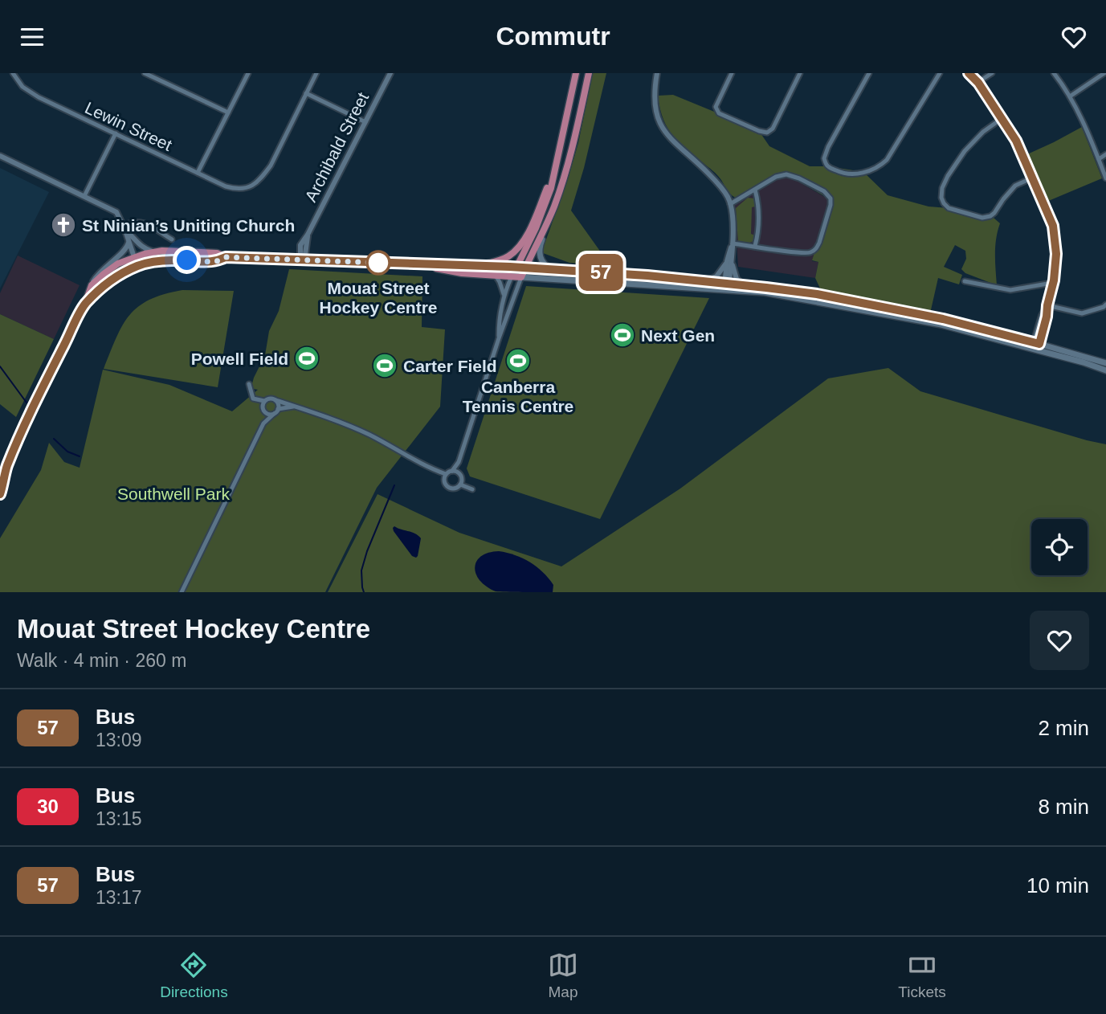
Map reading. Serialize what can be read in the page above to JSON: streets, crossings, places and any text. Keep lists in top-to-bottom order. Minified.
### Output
{"streets":{"street":["Lewin Street","Archibald Street"]},"parks":["Southwell Park"],"places":{"church":["St Ninian’s Uniting Church"],"other":["Mouat Street Hockey Centre"],"sports":["Next Gen","Powell Field","Canberra Tennis Centre","Carter Field"]},"lines":["bus line 57"],"page":{"header":"Commutr","on_map":"57","heading":["Mouat Street Hockey Centre","Walk · 4 min · 260 m"],"list":[{"mark":"57","name":"Bus","note":"13:09","value":"2 min"},{"mark":"30","name":"Bus","note":"13:15","value":"8 min"},{"mark":"57","name":"Bus","note":"13:17","value":"10 min"}],"tabs":["Directions","Map","Tickets"]}}
